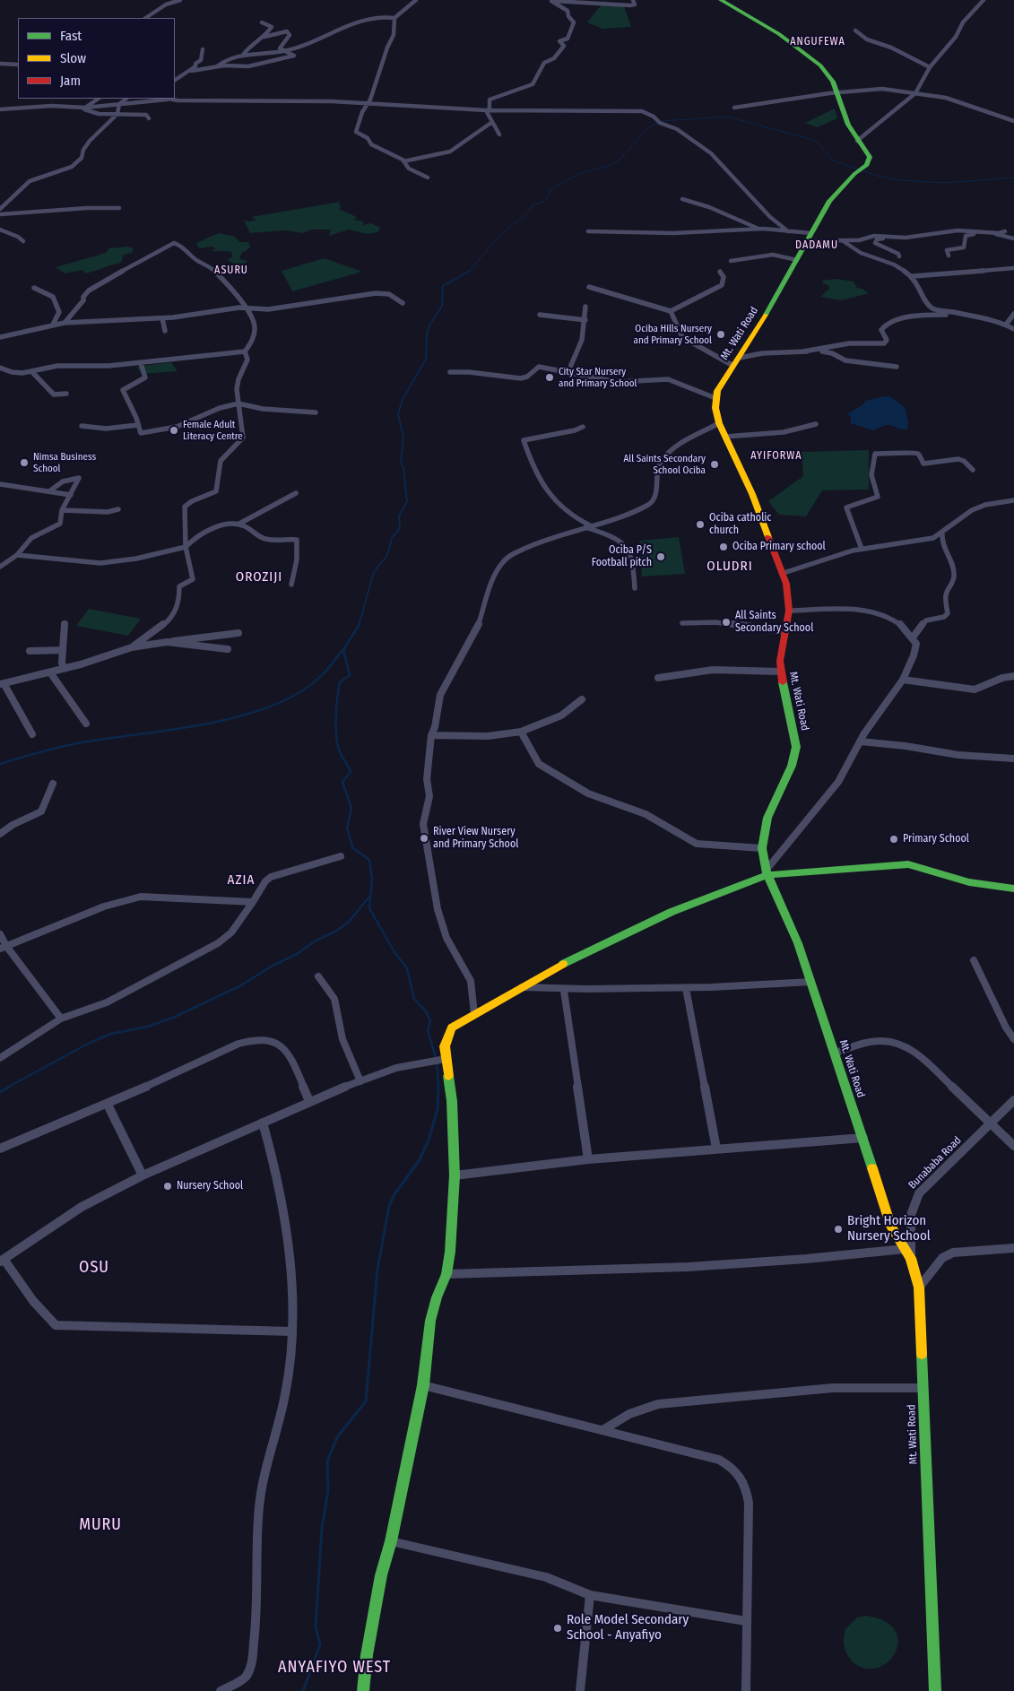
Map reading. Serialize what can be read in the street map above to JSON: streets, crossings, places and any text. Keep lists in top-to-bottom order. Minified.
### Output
{"streets":{"street":["Mt. Wati Road","Bunababa Road"]},"crossings":[["Mt. Wati Road","Bunababa Road"]],"districts":["ANGUFEWA","DADAMU","ASURU","AYIFORWA","OLUDRI","OROZIJI","AZIA","OSU","MURU","ANYAFIYO WEST"],"places":["Ociba Hills Nursery and Primary School","City Star Nursery and Primary School","Female Adult Literacy Centre","Nimsa Business School","All Saints Secondary School Ociba","Ociba catholic church","Ociba Primary school","Ociba P/S Football pitch","All Saints Secondary School","River View Nursery and Primary School","Primary School","Nursery School","Bright Horizon Nursery School","Role Model Secondary School - Anyafiyo"],"legend":["Fast","Slow","Jam"]}
